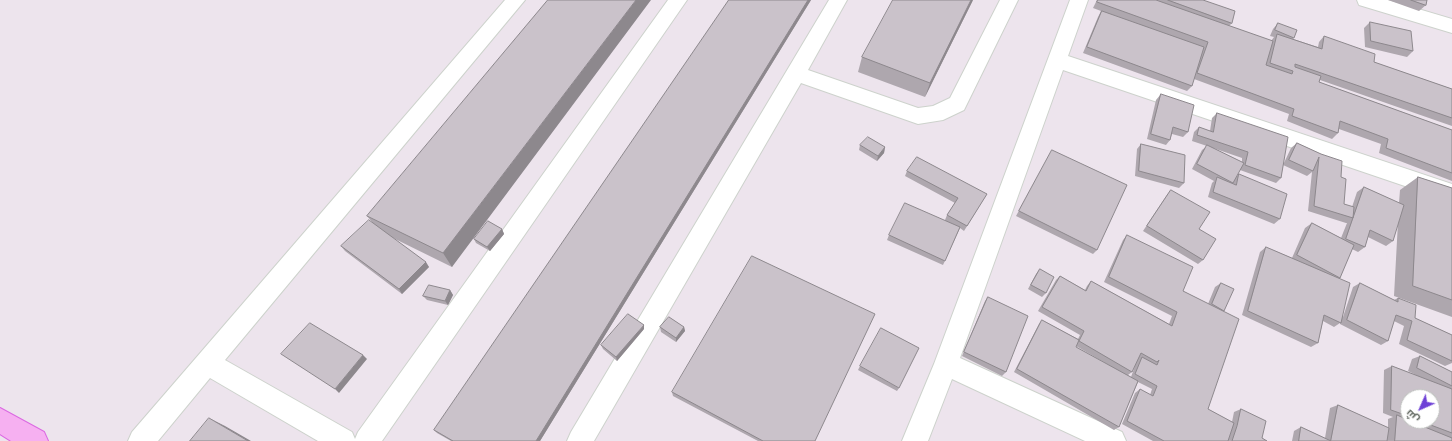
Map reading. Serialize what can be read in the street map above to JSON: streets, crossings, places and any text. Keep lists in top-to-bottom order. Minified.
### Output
{"north":"bottom left"}
